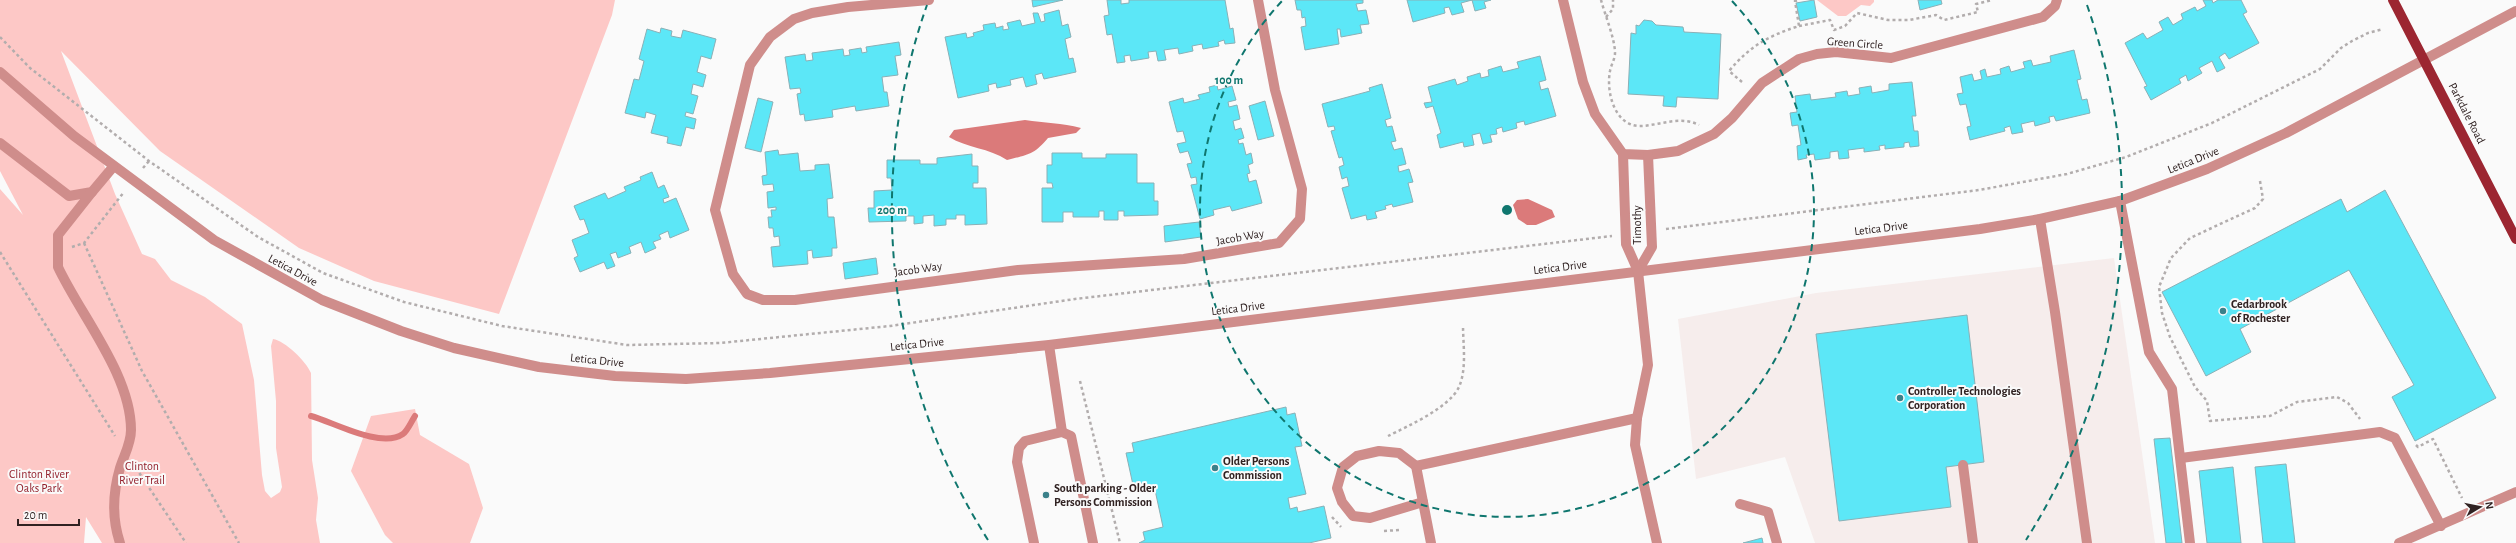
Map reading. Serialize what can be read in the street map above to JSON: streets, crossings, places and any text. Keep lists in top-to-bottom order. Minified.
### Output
{"streets":{"main road":["Parkdale Road"],"street":["Green Circle","Letica Drive","Timothy","Jacob Way"]},"crossings":[["Green Circle","Timothy"],["Parkdale Road","Letica Drive"],["Letica Drive","Timothy"]],"parks":["Clinton River Trail","Clinton River Oaks Park"],"places":["Cedarbrook of Rochester","Controller Technologies Corporation","Older Persons Commission","South parking - Older Persons Commission"],"scale_bar":"20 m","north":"right","rings":["100 m","200 m"]}
